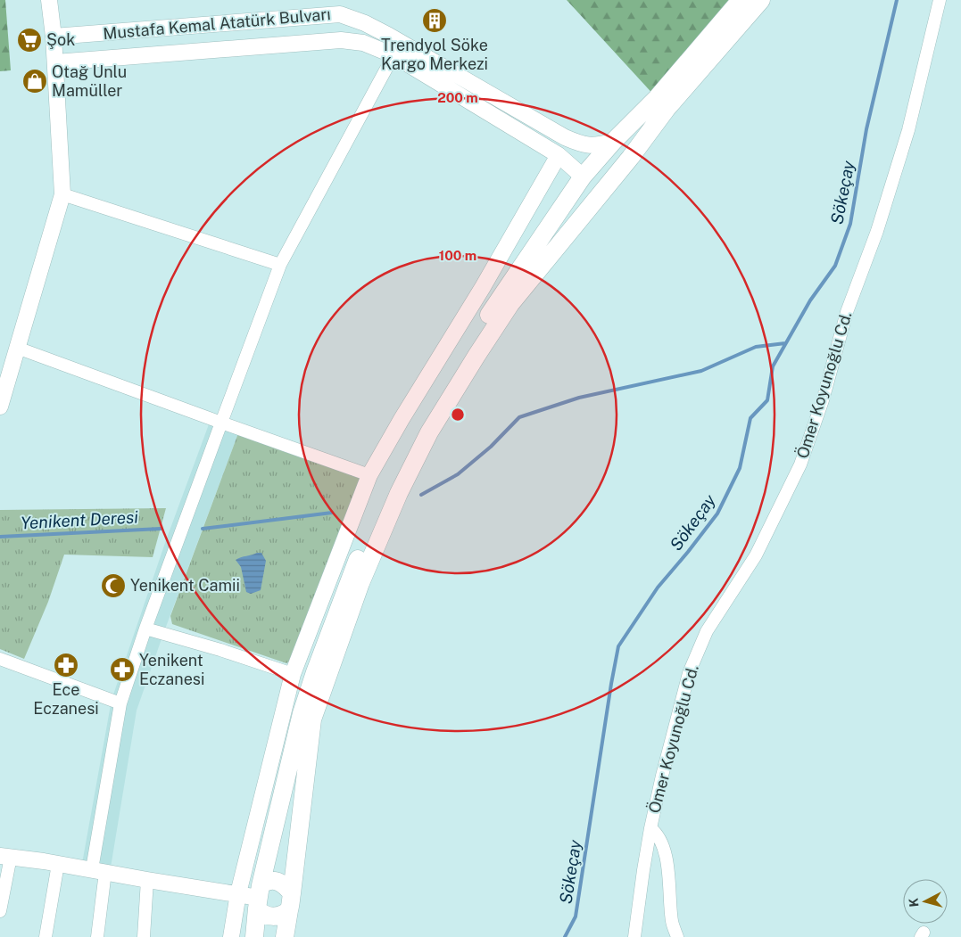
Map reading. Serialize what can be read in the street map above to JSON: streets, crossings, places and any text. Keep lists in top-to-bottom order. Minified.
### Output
{"streets":{"street":["Mustafa Kemal Atatürk Bulvarı","Ömer Koyunoğlu Cd."]},"water":["Sökeçay","Yenikent Deresi"],"places":{"building":["Trendyol Söke Kargo Merkezi"],"supermarket":["Şok"],"shop":["Otağ Unlu Mamüller"],"mosque":["Yenikent Camii"],"pharmacy":["Ece Eczanesi","Yenikent Eczanesi"]},"north":"left","rings":["200 m","100 m"]}
